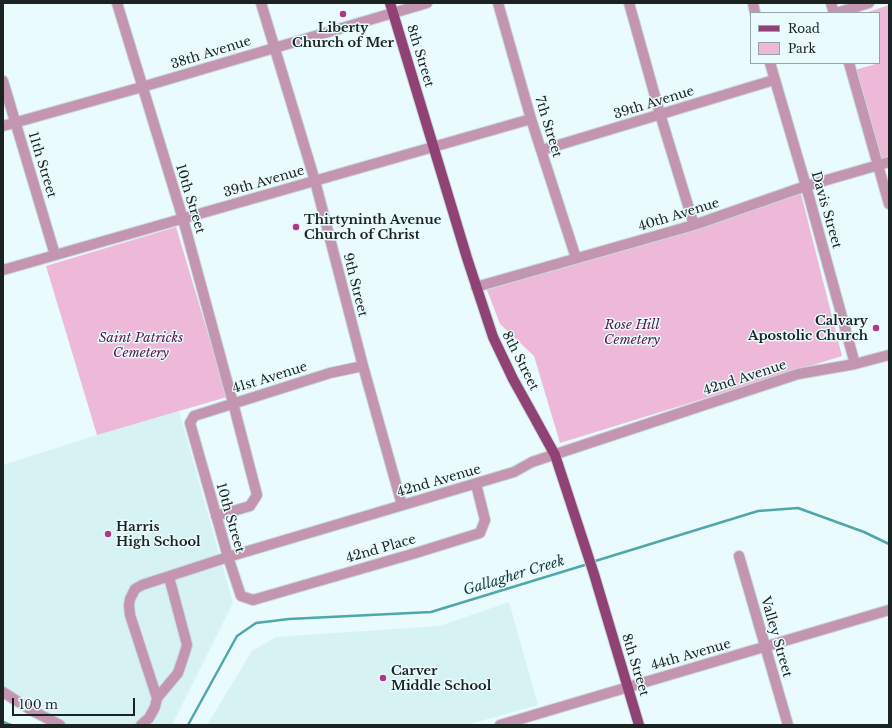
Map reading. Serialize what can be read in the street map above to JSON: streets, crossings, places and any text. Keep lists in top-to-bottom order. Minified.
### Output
{"streets":{"main road":["8th Street"],"street":["38th Avenue","39th Avenue","7th Street","11th Street","10th Street","Davis Street","40th Avenue","9th Street","41st Avenue","42nd Avenue","42nd Place","Valley Street","44th Avenue"]},"crossings":[["38th Avenue","8th Street"],["38th Avenue","11th Street"],["38th Avenue","10th Street"],["38th Avenue","9th Street"],["8th Street","39th Avenue"],["8th Street","40th Avenue"],["8th Street","42nd Avenue"],["8th Street","44th Avenue"],["39th Avenue","7th Street"],["39th Avenue","11th Street"],["39th Avenue","10th Street"],["39th Avenue","Davis Street"],["39th Avenue","9th Street"],["7th Street","40th Avenue"],["10th Street","41st Avenue"],["10th Street","42nd Avenue"],["10th Street","42nd Place"],["Davis Street","40th Avenue"],["Davis Street","42nd Avenue"],["9th Street","41st Avenue"],["9th Street","42nd Avenue"],["42nd Avenue","42nd Place"],["Valley Street","44th Avenue"]],"water":["Gallagher Creek"],"parks":["Rose Hill Cemetery","Saint Patricks Cemetery"],"places":["Liberty Church of Mer","Thirtyninth Avenue Church of Christ","Calvary Apostolic Church","Harris High School","Carver Middle School"],"legend":["Road","Park"],"scale_bar":"100 m"}
